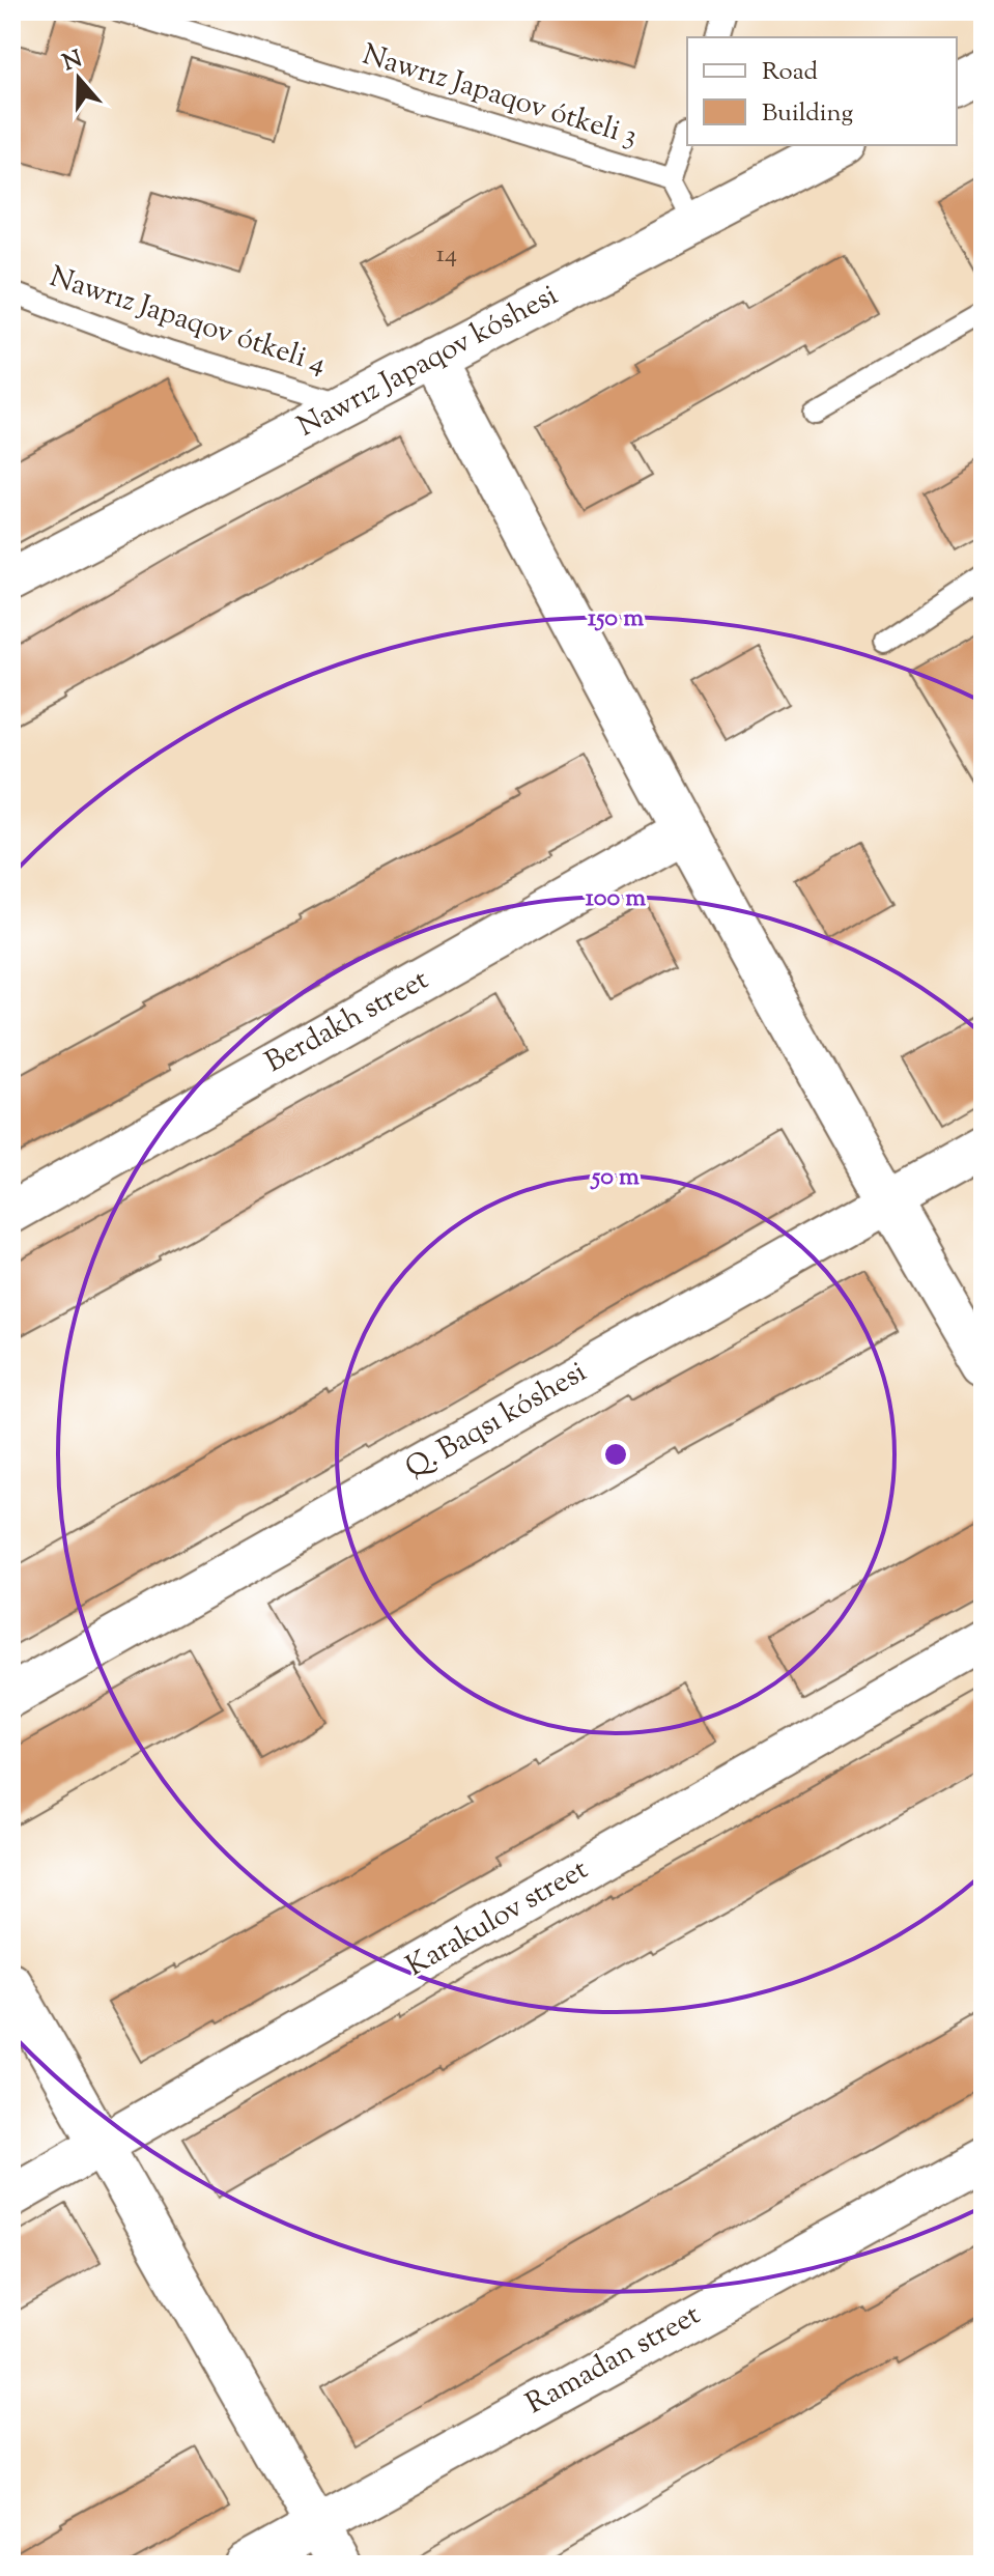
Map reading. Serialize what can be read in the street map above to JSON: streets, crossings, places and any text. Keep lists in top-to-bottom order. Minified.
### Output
{"streets":{"street":["Nawrız Japaqov kóshesi","Berdakh street","Q. Baqsı kóshesi","Karakulov street","Ramadan street"],"lane":["Nawrız Japaqov ótkeli 3","Nawrız Japaqov ótkeli 4"]},"crossings":[["Nawrız Japaqov ótkeli 4","Nawrız Japaqov kóshesi"]],"house_numbers":["14"],"legend":["Road","Building"],"north":"top","rings":["150 m","100 m","50 m"]}
